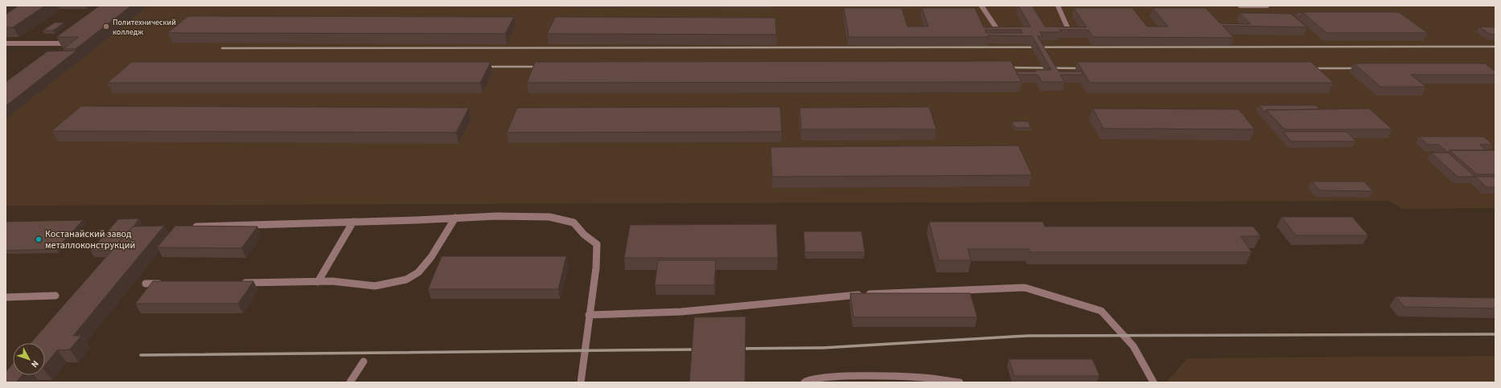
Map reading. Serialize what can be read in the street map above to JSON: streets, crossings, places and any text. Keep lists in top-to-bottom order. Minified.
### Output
{"places":["Политехнический колледж","Костанайский завод металлоконструкций"],"north":"bottom right"}
